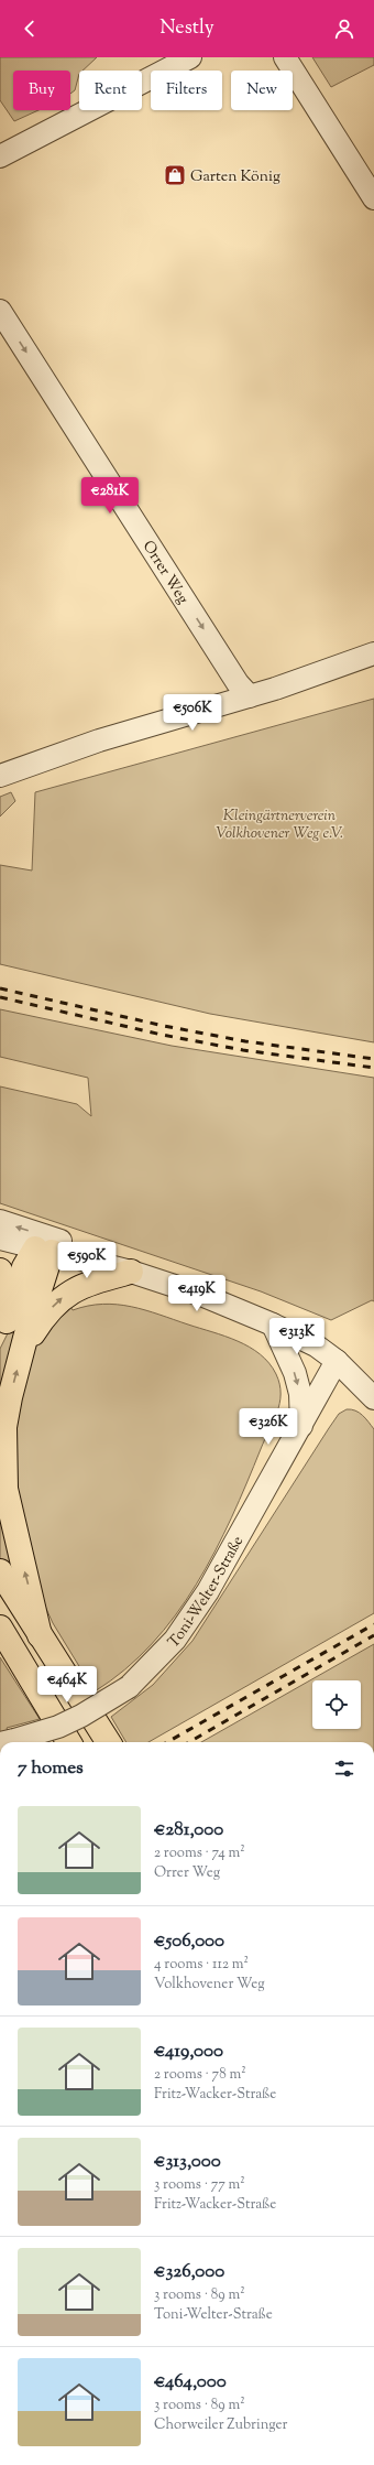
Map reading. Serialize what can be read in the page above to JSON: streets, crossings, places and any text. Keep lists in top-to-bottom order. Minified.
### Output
{"streets":{"street":["Orrer Weg","Toni-Welter-Straße"]},"one_way":["Orrer Weg"],"parks":["Kleingärtnerverein Volkhovener Weg e.V."],"places":{"shop":["Garten König"]},"page":{"header":"Nestly","chip":["Buy","Rent","Filters","New"],"price":["€281K","€506K","€590K","€419K","€313K","€326K","€464K"],"heading":"7 homes","list":[{"name":"€281,000","note":"2 rooms · 74 m² · Orrer Weg"},{"name":"€506,000","note":"4 rooms · 112 m² · Volkhovener Weg"},{"name":"€419,000","note":"2 rooms · 78 m² · Fritz-Wacker-Straße"},{"name":"€313,000","note":"3 rooms · 77 m² · Fritz-Wacker-Straße"},{"name":"€326,000","note":"3 rooms · 89 m² · Toni-Welter-Straße"},{"name":"€464,000","note":"3 rooms · 89 m² · Chorweiler Zubringer"}]}}
